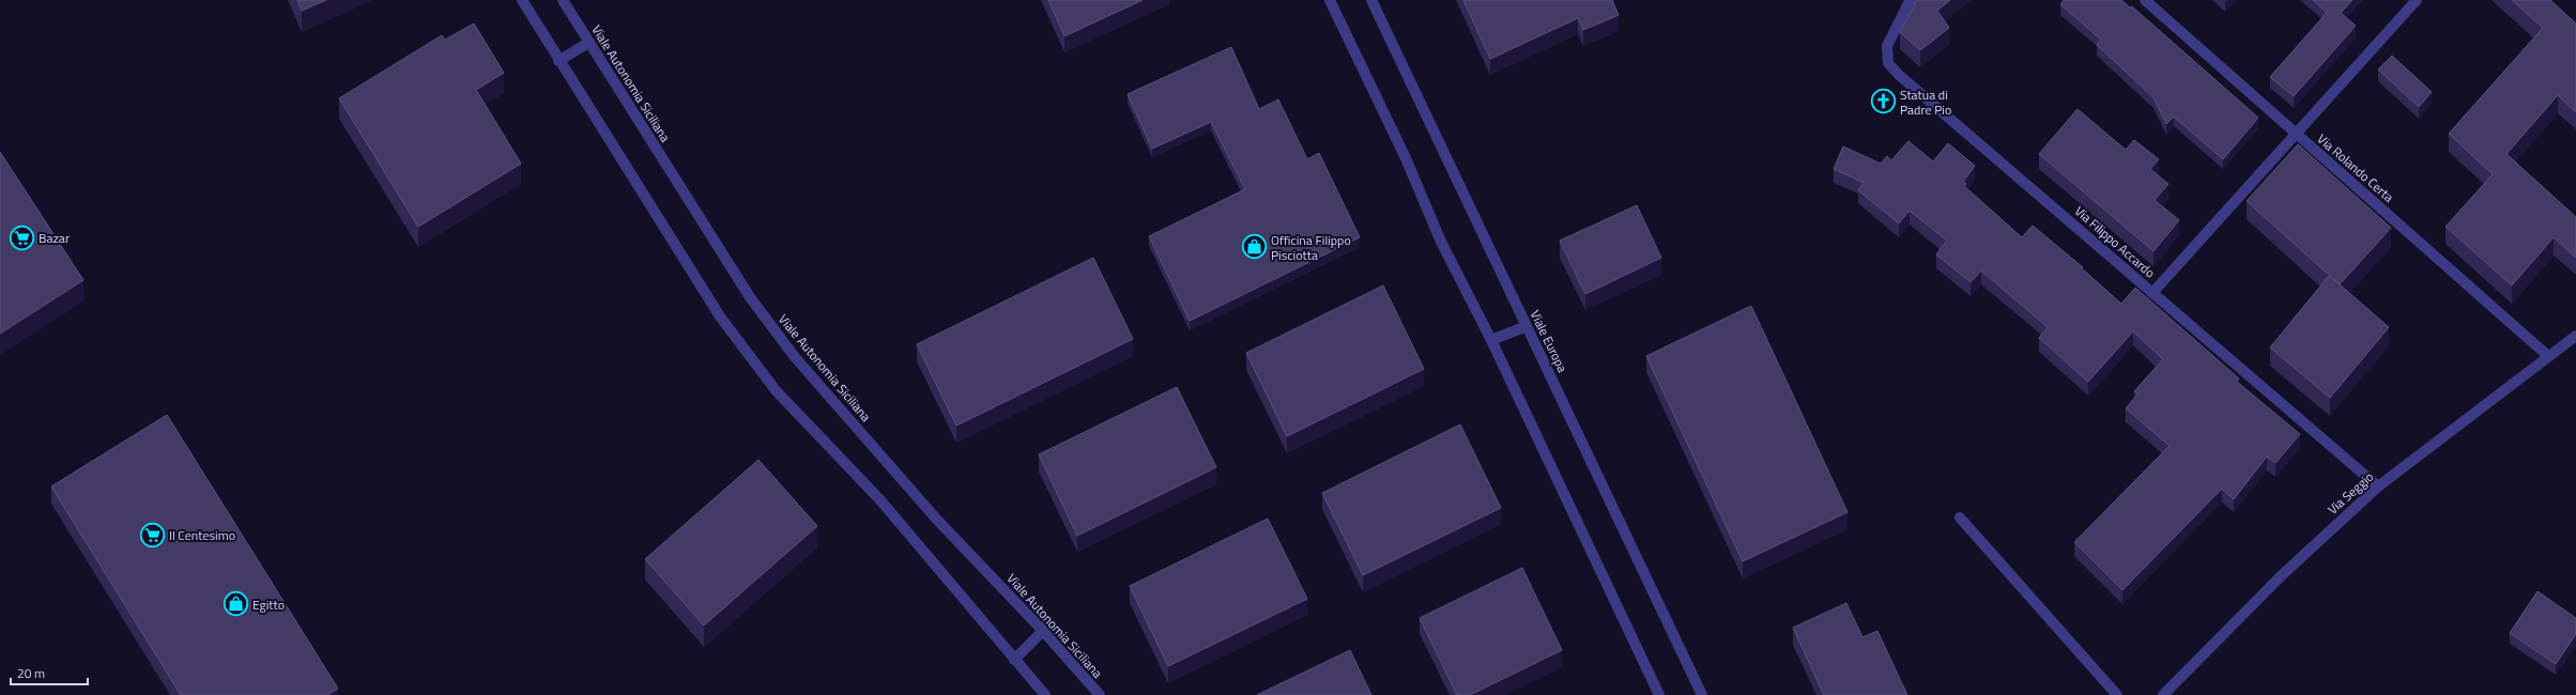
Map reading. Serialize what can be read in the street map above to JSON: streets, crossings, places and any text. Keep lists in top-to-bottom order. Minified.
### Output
{"streets":{"street":["Viale Autonomia Siciliana","Via Rolando Certa","Via Filippo Accardo","Viale Europa","Via Seggio"]},"crossings":[["Via Rolando Certa","Via Seggio"],["Via Filippo Accardo","Via Seggio"]],"places":{"church":["Statua di Padre Pio"],"supermarket":["Bazar","Il Centesimo"],"shop":["Officina Filippo Pisciotta","Egitto"]},"scale_bar":"20 m"}
